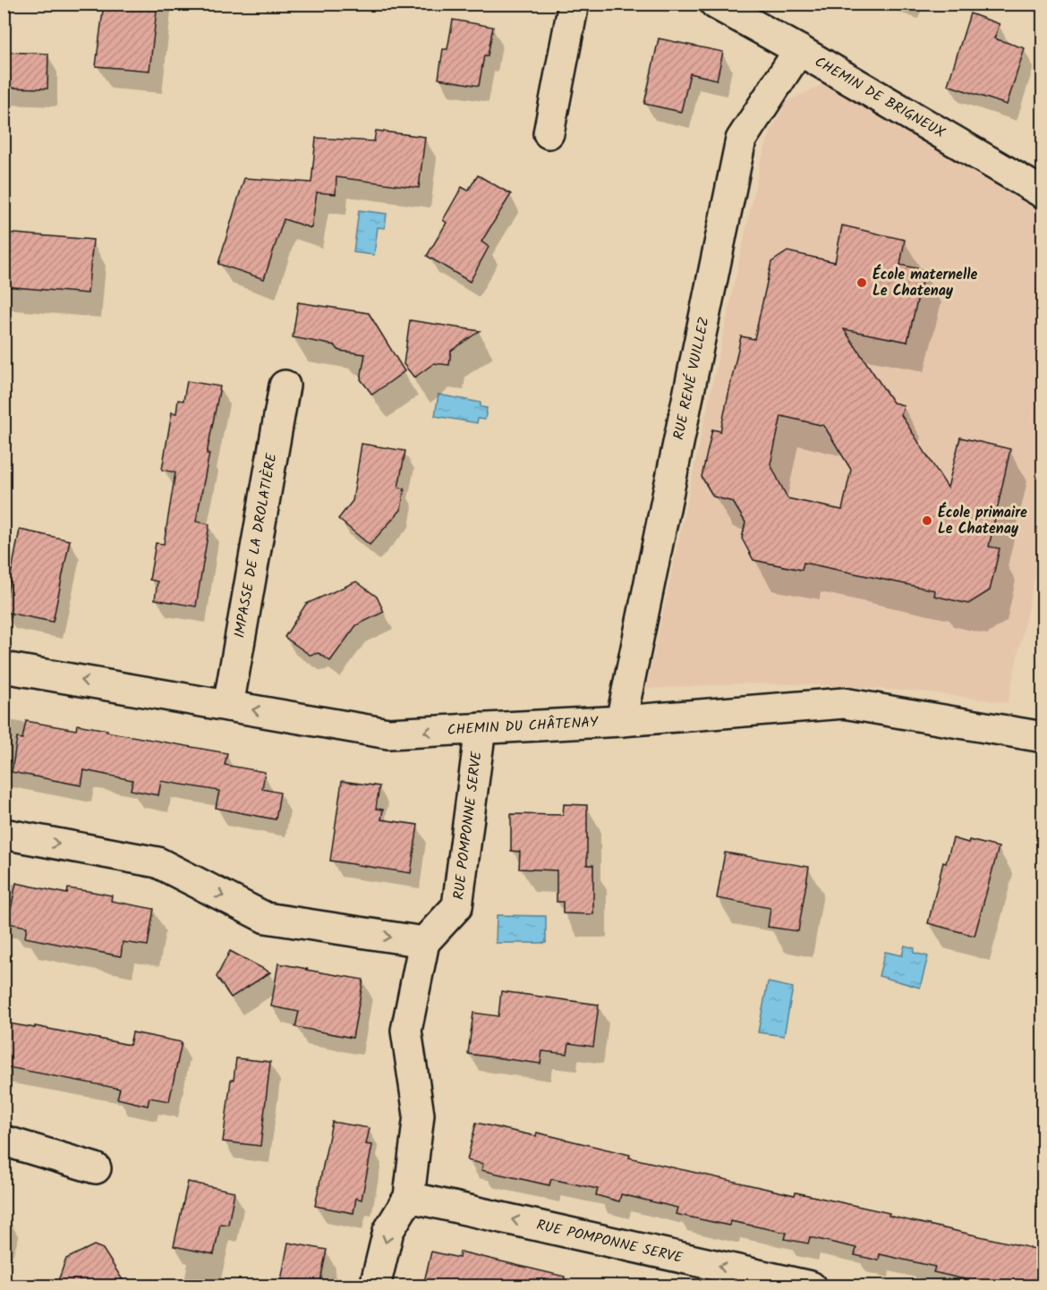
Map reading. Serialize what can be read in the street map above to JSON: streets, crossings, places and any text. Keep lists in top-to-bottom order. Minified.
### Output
{"streets":{"street":["CHEMIN DE BRIGNEUX","RUE RENÉ VUILLEZ","IMPASSE DE LA DROLATIÈRE","CHEMIN DU CHÂTENAY","RUE POMPONNE SERVE"]},"crossings":[["CHEMIN DE BRIGNEUX","RUE RENÉ VUILLEZ"],["RUE RENÉ VUILLEZ","CHEMIN DU CHÂTENAY"],["IMPASSE DE LA DROLATIÈRE","CHEMIN DU CHÂTENAY"],["CHEMIN DU CHÂTENAY","RUE POMPONNE SERVE"]],"one_way":["RUE POMPONNE SERVE"],"places":["École maternelle Le Chatenay","École primaire Le Chatenay"]}
